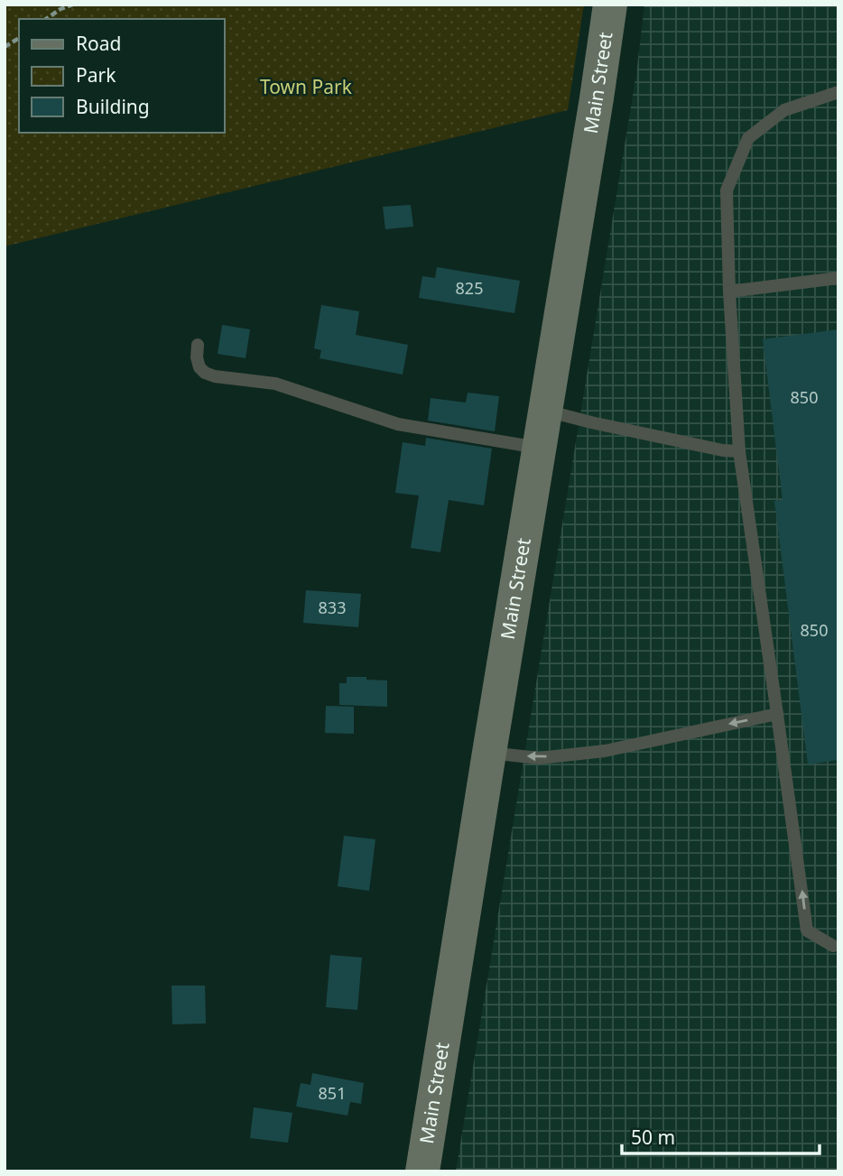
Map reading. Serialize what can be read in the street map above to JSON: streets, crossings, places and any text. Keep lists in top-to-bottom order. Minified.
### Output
{"streets":{"main road":["Main Street"]},"parks":["Town Park"],"house_numbers":["825","850","833","850","851"],"legend":["Road","Park","Building"],"scale_bar":"50 m"}
